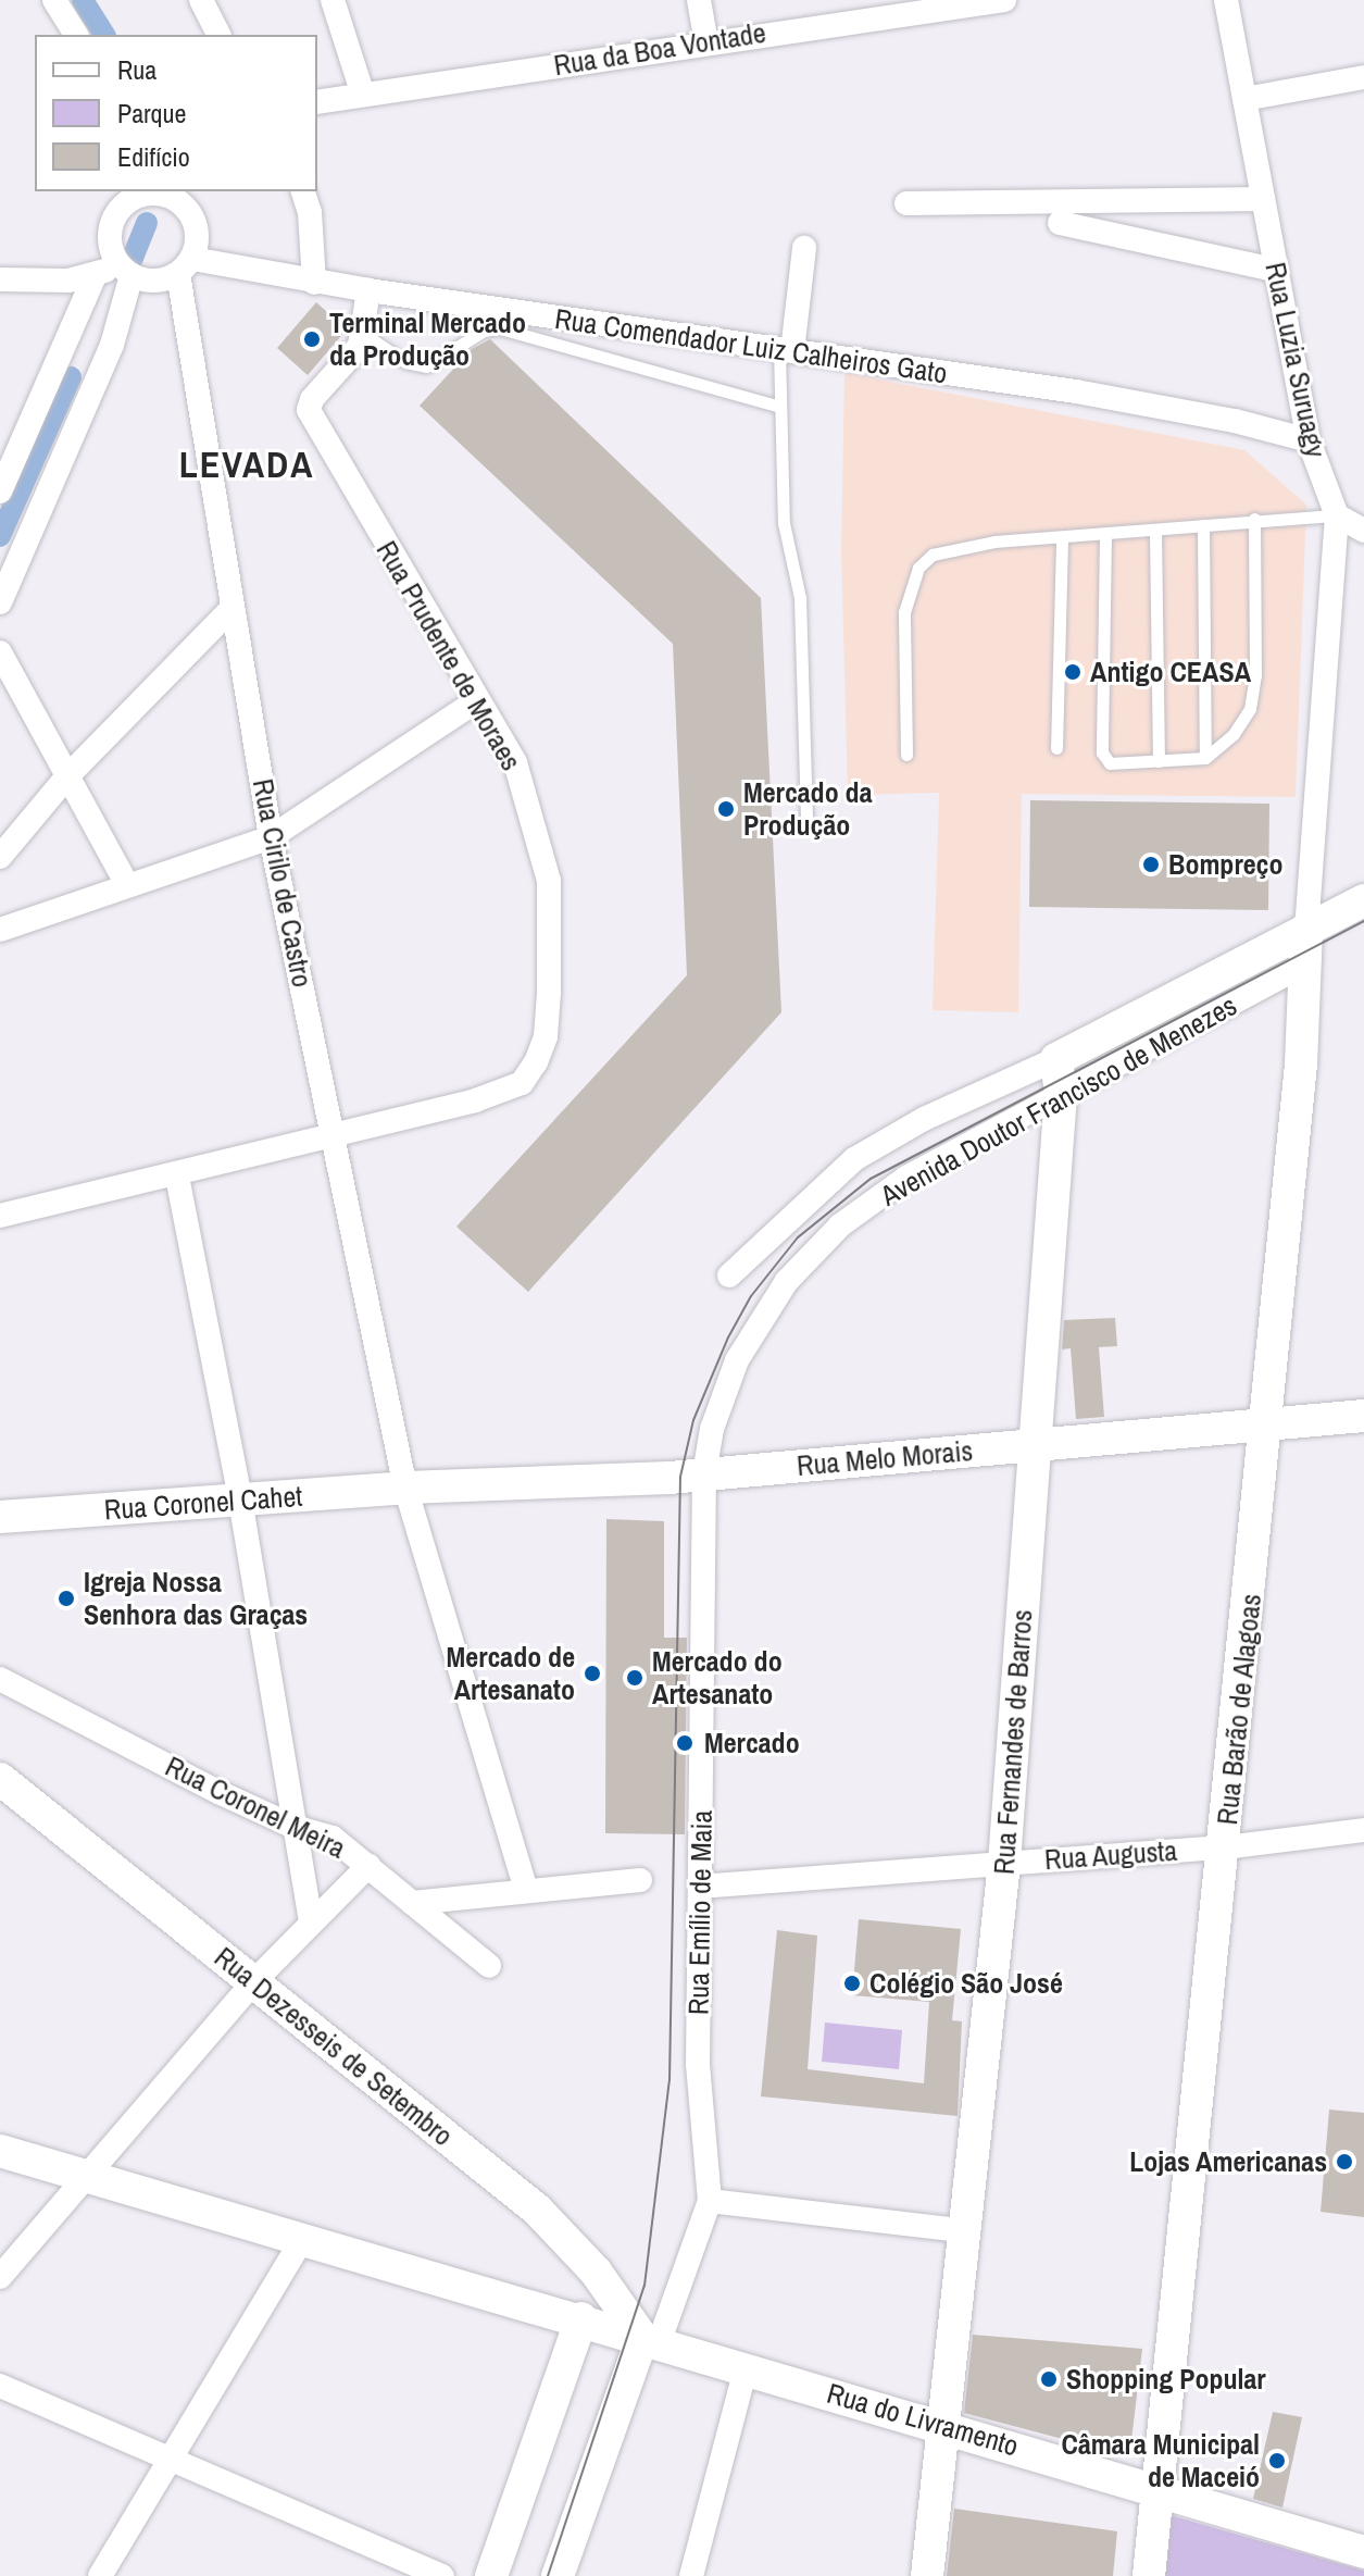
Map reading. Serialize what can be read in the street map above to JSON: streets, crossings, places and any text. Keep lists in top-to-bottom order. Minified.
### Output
{"streets":{"street":["Rua da Boa Vontade","Rua Comendador Luiz Calheiros Gato","Rua Luzia Suruagy","Rua Prudente de Moraes","Rua Cirilo de Castro","Avenida Doutor Francisco de Menezes","Rua Melo Morais","Rua Coronel Cahet","Rua Barão de Alagoas","Rua Fernandes de Barros","Rua Coronel Meira","Rua Augusta","Rua Emílio de Maia","Rua Dezesseis de Setembro","Rua do Livramento"]},"crossings":[["Rua Comendador Luiz Calheiros Gato","Rua Luzia Suruagy"],["Rua Comendador Luiz Calheiros Gato","Rua Cirilo de Castro"],["Rua Luzia Suruagy","Rua Barão de Alagoas"],["Rua Prudente de Moraes","Rua Cirilo de Castro"],["Rua Cirilo de Castro","Rua Melo Morais"],["Rua Cirilo de Castro","Rua Coronel Cahet"],["Avenida Doutor Francisco de Menezes","Rua Melo Morais"],["Avenida Doutor Francisco de Menezes","Rua Barão de Alagoas"],["Avenida Doutor Francisco de Menezes","Rua Fernandes de Barros"],["Avenida Doutor Francisco de Menezes","Rua Emílio de Maia"],["Rua Melo Morais","Rua Coronel Cahet"],["Rua Melo Morais","Rua Barão de Alagoas"],["Rua Melo Morais","Rua Fernandes de Barros"],["Rua Melo Morais","Rua Emílio de Maia"],["Rua Barão de Alagoas","Rua Augusta"],["Rua Barão de Alagoas","Rua do Livramento"],["Rua Fernandes de Barros","Rua Augusta"],["Rua Fernandes de Barros","Rua do Livramento"],["Rua Augusta","Rua Emílio de Maia"],["Rua Emílio de Maia","Rua Dezesseis de Setembro"],["Rua Emílio de Maia","Rua do Livramento"],["Rua Dezesseis de Setembro","Rua do Livramento"]],"districts":["LEVADA"],"places":["Terminal Mercado da Produção","Antigo CEASA","Mercado da Produção","Bompreço","Igreja Nossa Senhora das Graças","Mercado de Artesanato","Mercado do Artesanato","Mercado","Colégio São José","Lojas Americanas","Shopping Popular","Câmara Municipal de Maceió"],"legend":["Rua","Parque","Edifício"]}
